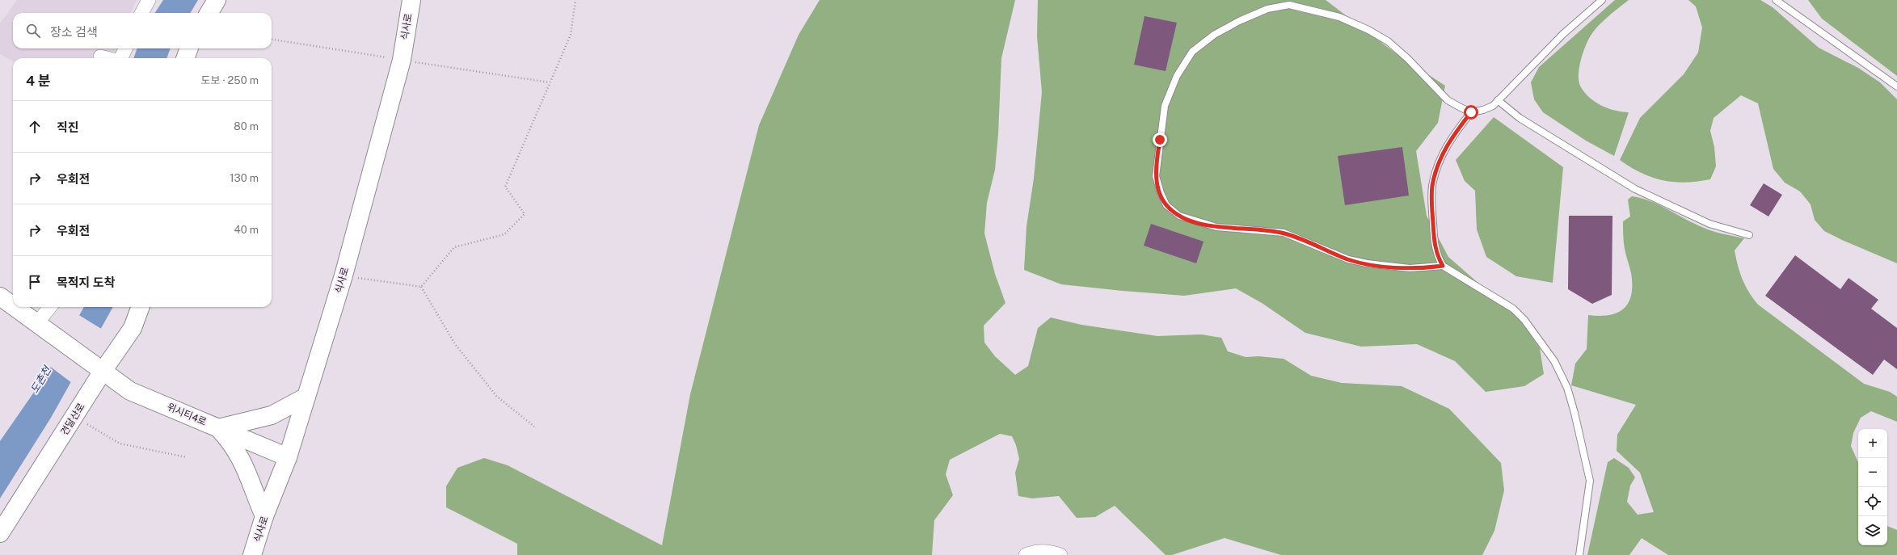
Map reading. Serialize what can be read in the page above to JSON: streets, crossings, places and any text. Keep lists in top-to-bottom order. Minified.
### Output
{"streets":{"street":["식사로","위시티4로","견달산로"]},"crossings":[["식사로","위시티4로"],["위시티4로","견달산로"]],"water":["도촌천"],"page":{"search":"장소 검색","heading":["4 분","도보 · 250 m"],"list":[["직진","80 m"],["우회전","130 m"],["우회전","40 m"],"목적지 도착"],"map_buttons":["+","−"]}}
